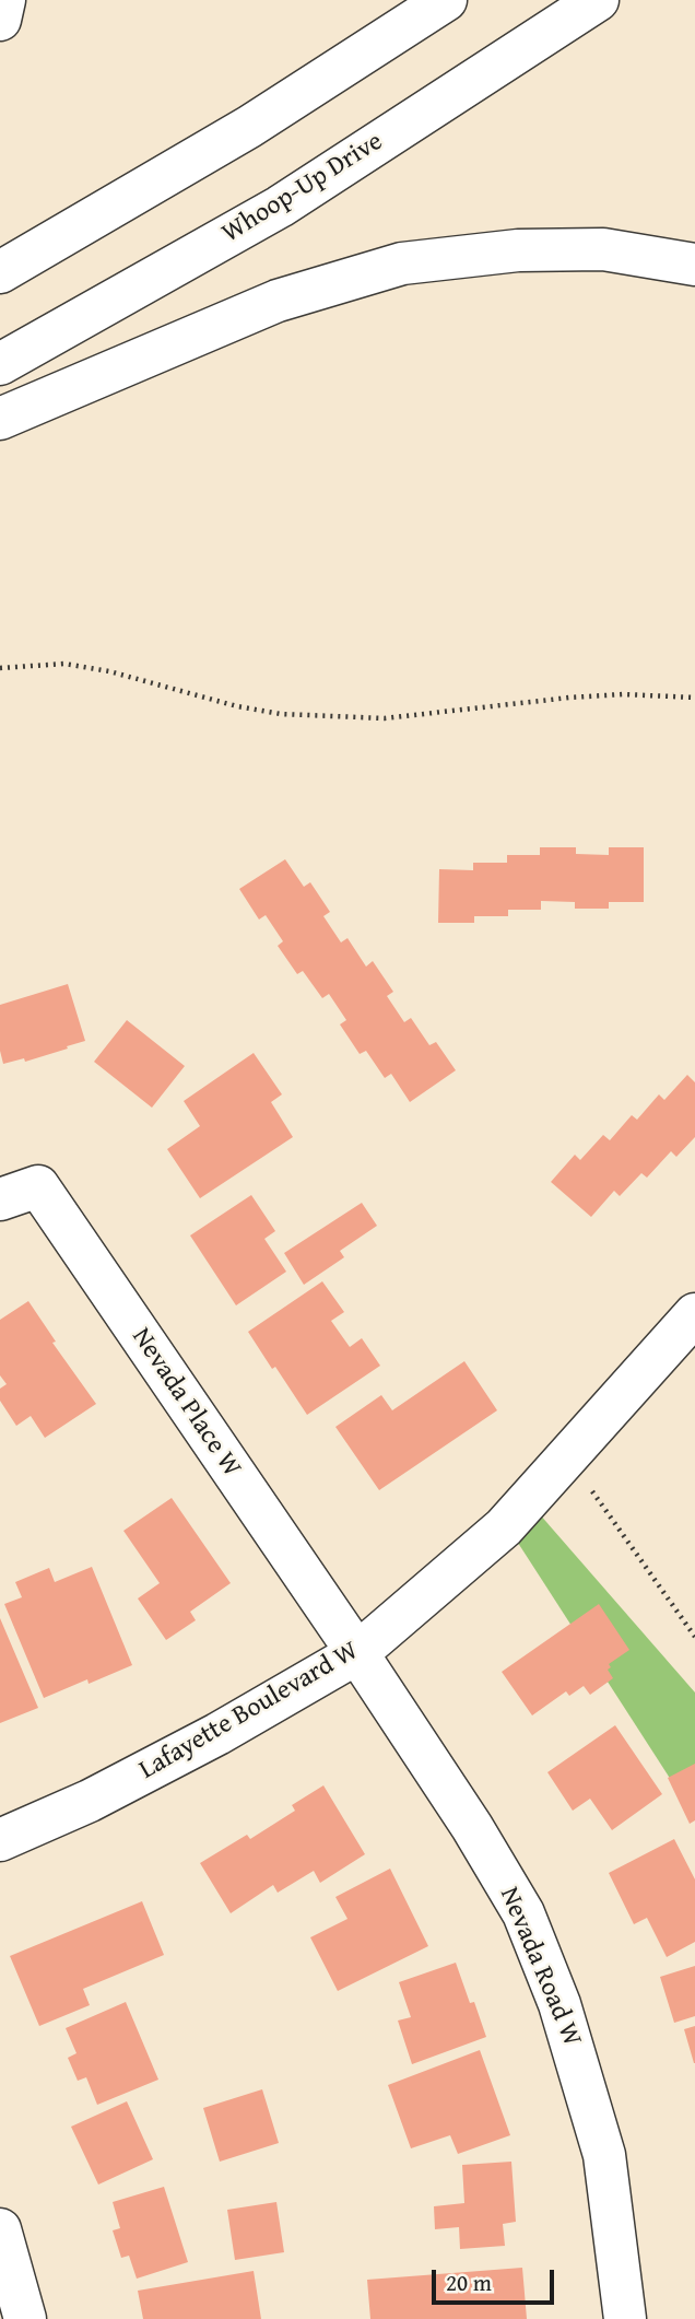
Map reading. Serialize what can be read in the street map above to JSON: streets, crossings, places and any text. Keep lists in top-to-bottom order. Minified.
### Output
{"streets":{"main road":["Whoop-Up Drive","Nevada Place W","Lafayette Boulevard W","Nevada Road W"]},"crossings":[["Nevada Place W","Lafayette Boulevard W"],["Nevada Place W","Nevada Road W"],["Lafayette Boulevard W","Nevada Road W"]],"scale_bar":"20 m"}
